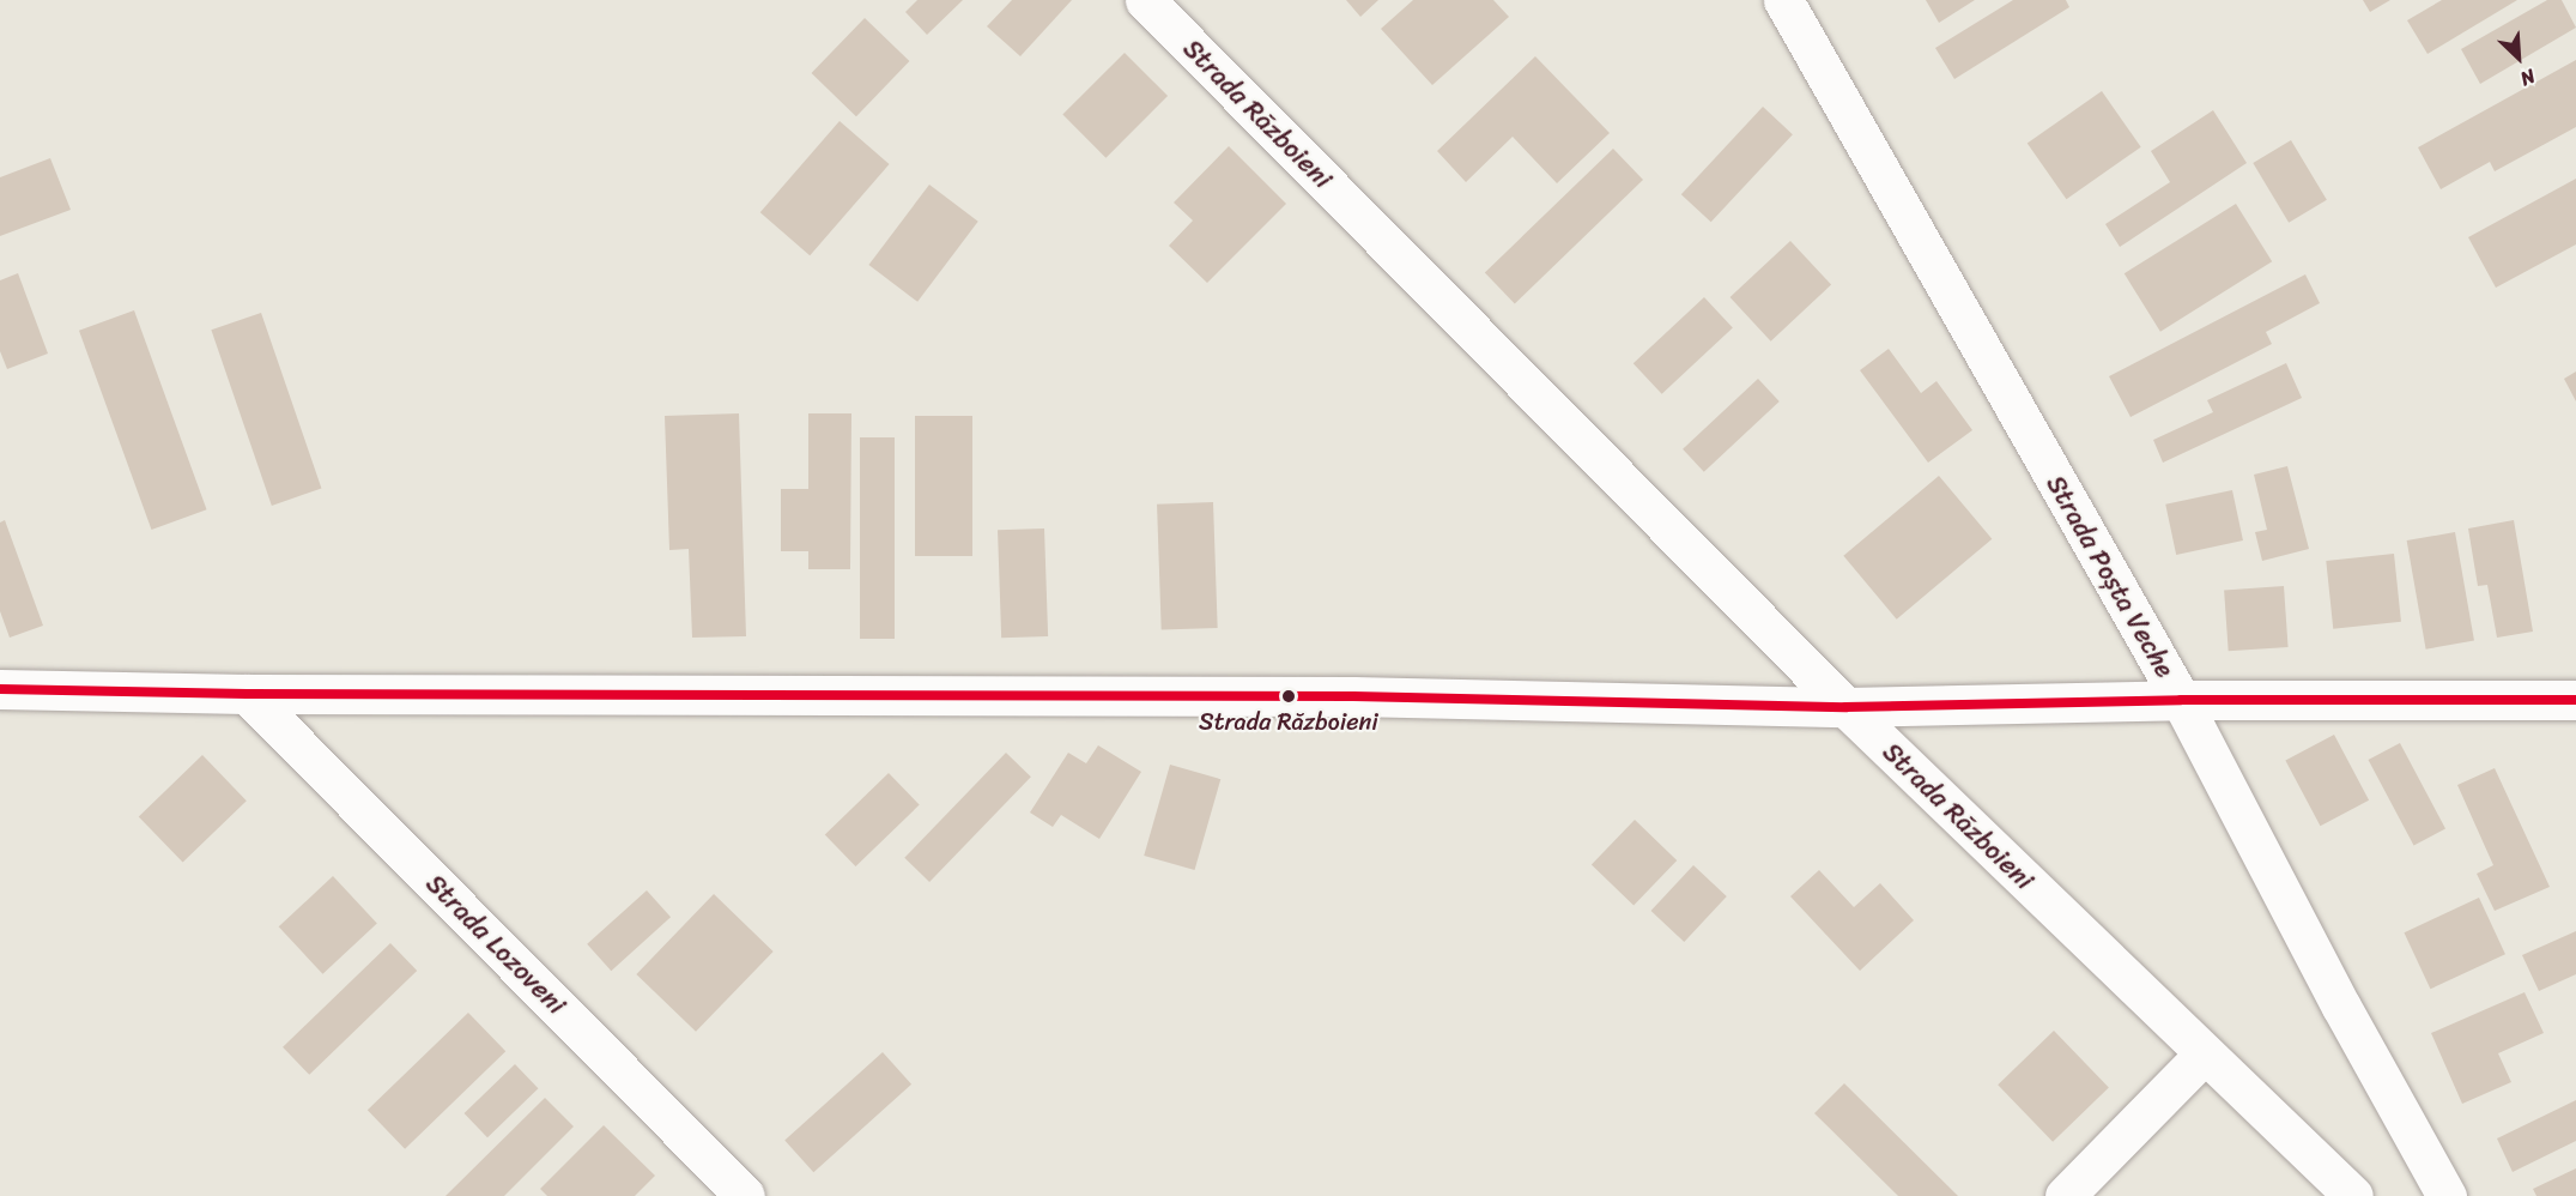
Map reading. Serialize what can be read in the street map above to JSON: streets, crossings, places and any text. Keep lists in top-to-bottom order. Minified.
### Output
{"streets":{"street":["Strada Războieni","Strada Poșta Veche","Strada Lozoveni"]},"places":["Strada Războieni"],"north":"bottom right"}
